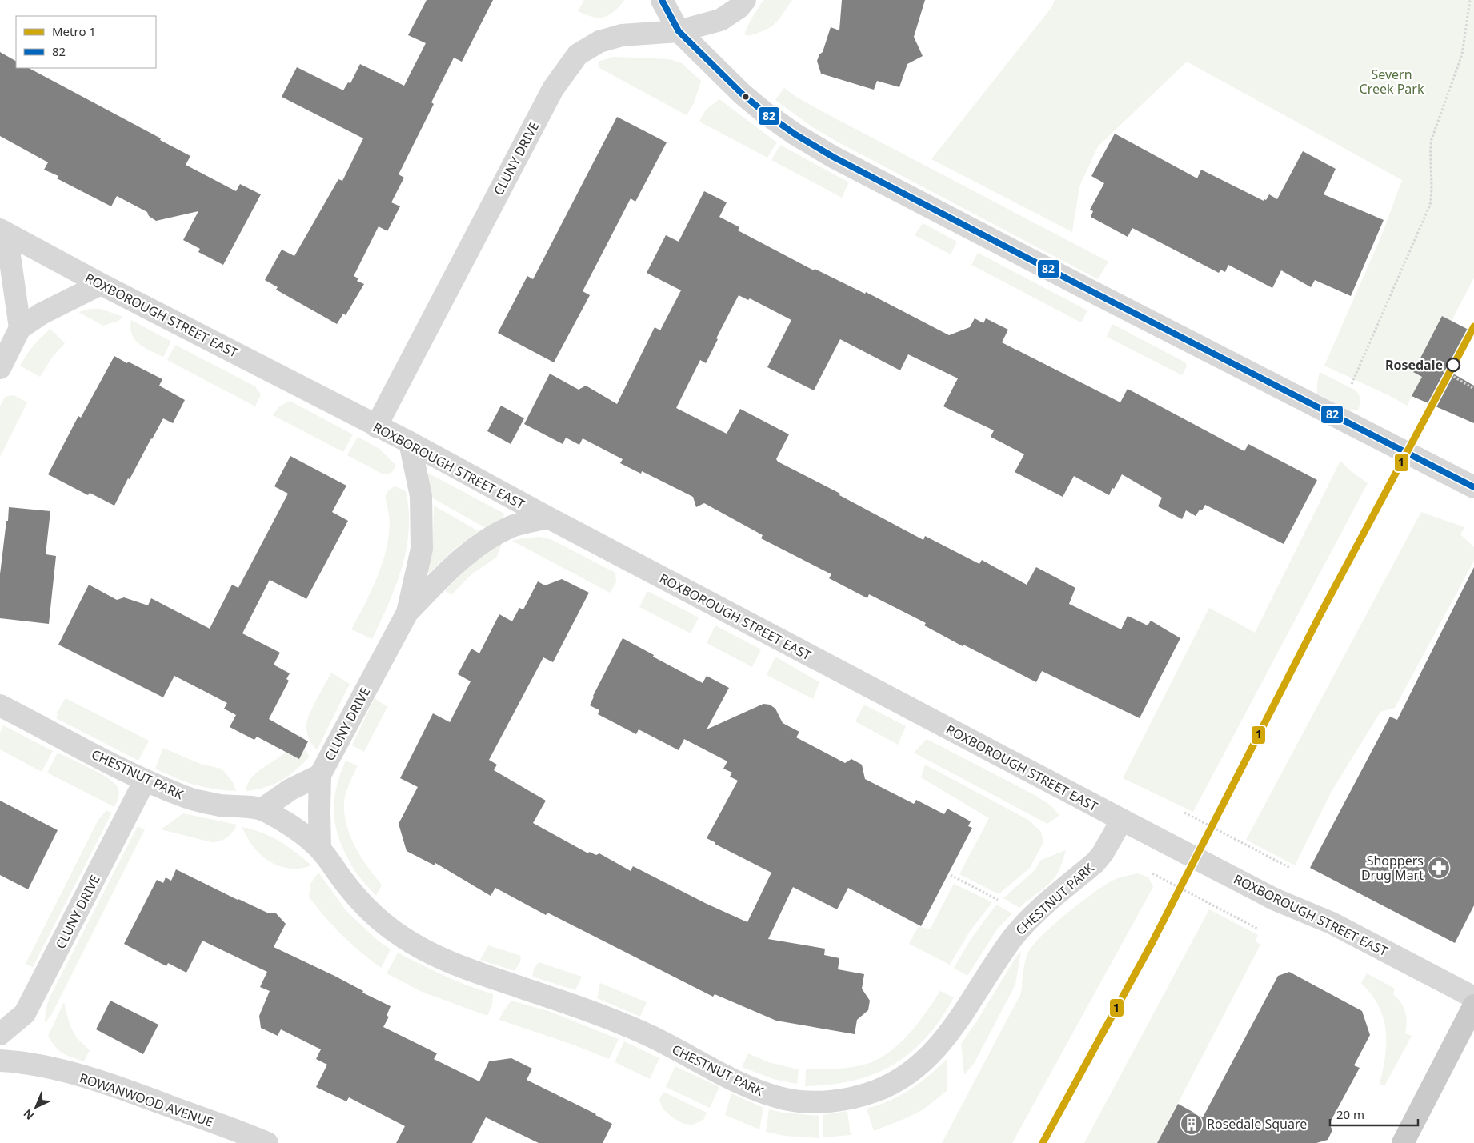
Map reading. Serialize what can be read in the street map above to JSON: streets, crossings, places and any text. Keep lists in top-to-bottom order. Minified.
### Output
{"streets":{"street":["CLUNY DRIVE","ROXBOROUGH STREET EAST","CHESTNUT PARK","ROWANWOOD AVENUE"]},"crossings":[["CLUNY DRIVE","ROXBOROUGH STREET EAST"],["CLUNY DRIVE","CHESTNUT PARK"],["ROXBOROUGH STREET EAST","CHESTNUT PARK"]],"parks":["Severn Creek Park"],"places":{"other":["Rosedale"],"pharmacy":["Shoppers Drug Mart"],"building":["Rosedale Square"]},"lines":["transit line 82","metro line 1"],"legend":["Metro 1","82"],"scale_bar":"20 m","north":"bottom left"}
